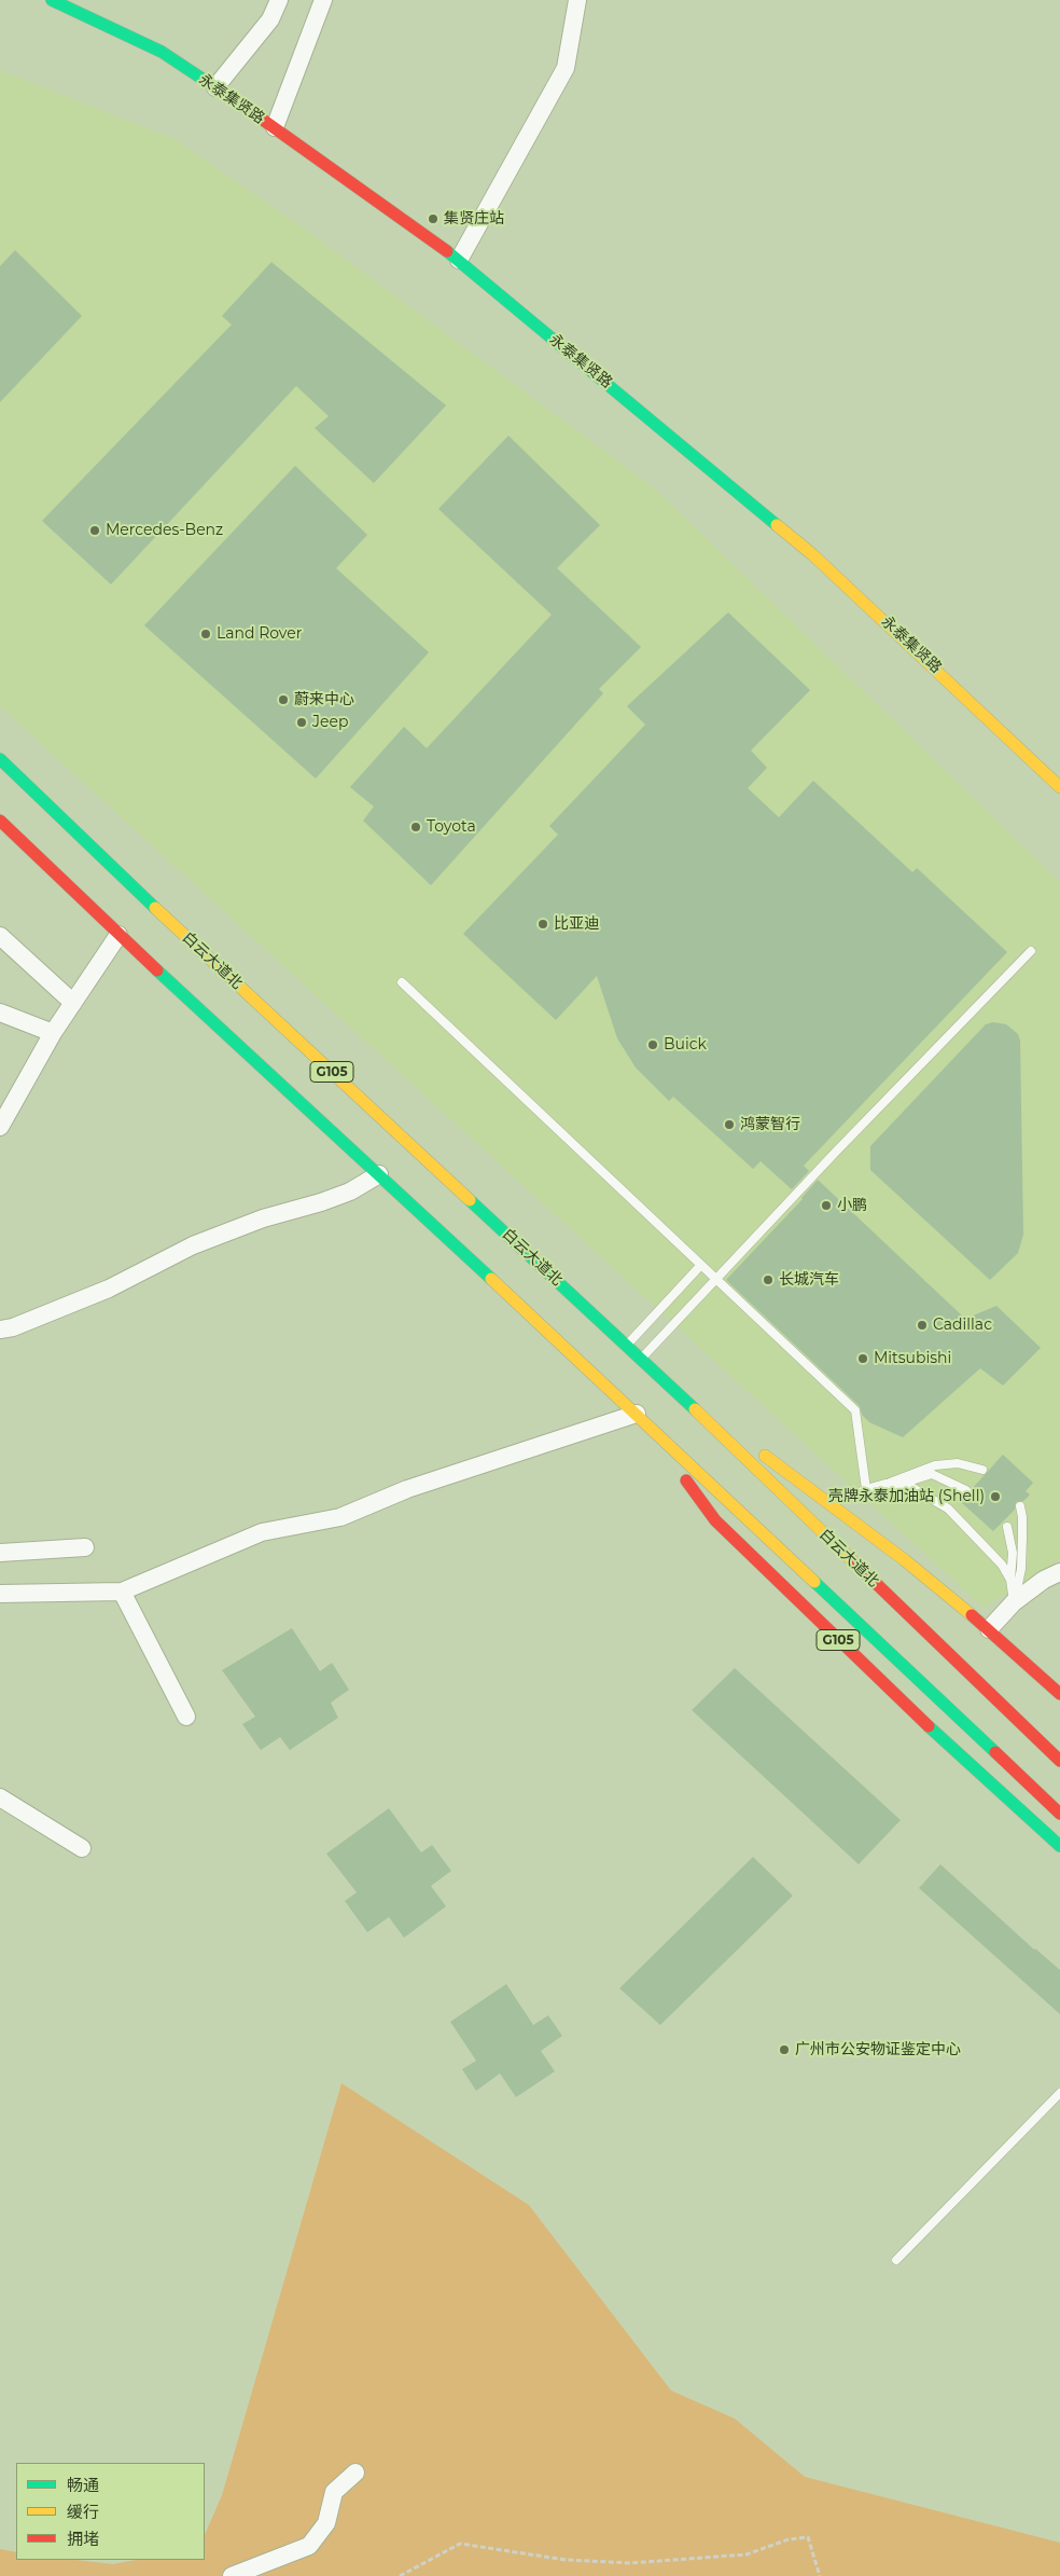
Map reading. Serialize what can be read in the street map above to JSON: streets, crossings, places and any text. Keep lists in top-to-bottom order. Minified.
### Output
{"streets":{"main road":["永泰集贤路","白云大道北","G105"]},"crossings":[["白云大道北","G105"]],"places":["集贤庄站","Mercedes-Benz","Land Rover","蔚来中心","Jeep","Toyota","比亚迪","Buick","鸿蒙智行","小鹏","长城汽车","Cadillac","Mitsubishi","壳牌永泰加油站 (Shell)","广州市公安物证鉴定中心"],"legend":["畅通","缓行","拥堵"]}
